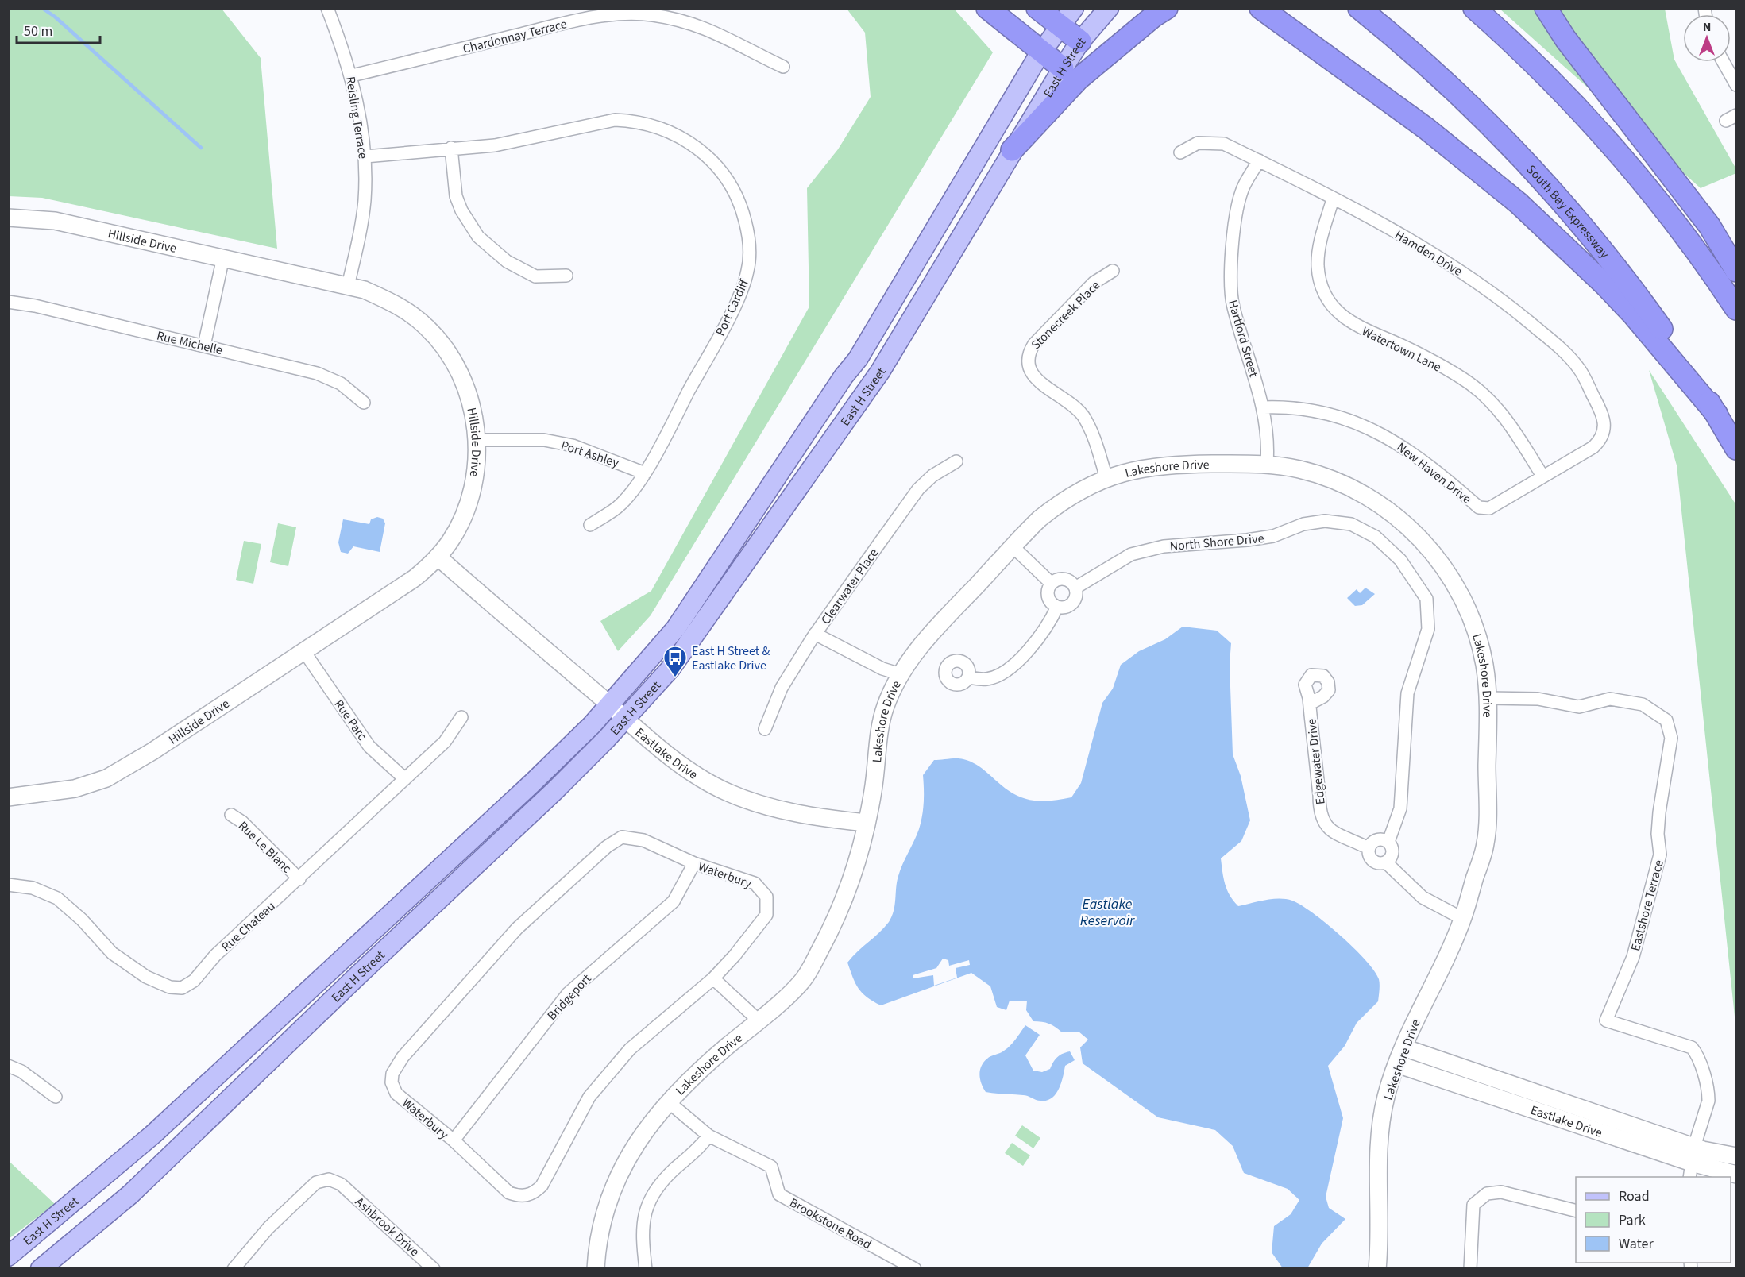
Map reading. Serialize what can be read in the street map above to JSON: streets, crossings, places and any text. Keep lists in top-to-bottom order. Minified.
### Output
{"streets":{"highway":["South Bay Expressway"],"main road":["East H Street"],"street":["Chardonnay Terrace","Reisling Terrace","Hillside Drive","Hamden Drive","Port Cardiff","Stonecreek Place","Hartford Street","Rue Michelle","Watertown Lane","Port Ashley","Lakeshore Drive","New Haven Drive","North Shore Drive","Clearwater Place","Rue Parc","Eastlake Drive","Edgewater Drive","Rue Le Blanc","Waterbury","Eastshore Terrace","Rue Chateau","Bridgeport","Brookstone Road","Ashbrook Drive"]},"crossings":[["Chardonnay Terrace","Reisling Terrace"],["East H Street","Eastlake Drive"],["Reisling Terrace","Hillside Drive"],["Reisling Terrace","Port Cardiff"],["Hillside Drive","Port Ashley"],["Hillside Drive","Rue Parc"],["Hillside Drive","Eastlake Drive"],["Hamden Drive","Hartford Street"],["Hamden Drive","Watertown Lane"],["Hamden Drive","New Haven Drive"],["Port Cardiff","Port Ashley"],["Stonecreek Place","Lakeshore Drive"],["Hartford Street","Lakeshore Drive"],["Hartford Street","New Haven Drive"],["Watertown Lane","New Haven Drive"],["Lakeshore Drive","Eastlake Drive"],["Lakeshore Drive","Edgewater Drive"],["Lakeshore Drive","Eastshore Terrace"],["Lakeshore Drive","Brookstone Road"],["North Shore Drive","Edgewater Drive"],["Rue Parc","Rue Chateau"],["Eastlake Drive","Eastshore Terrace"],["Rue Le Blanc","Rue Chateau"],["Waterbury","Bridgeport"]],"water":["Eastlake Reservoir"],"places":{"bus stop":["East H Street & Eastlake Drive"]},"legend":["Road","Park","Water"],"scale_bar":"50 m","north":"top"}
